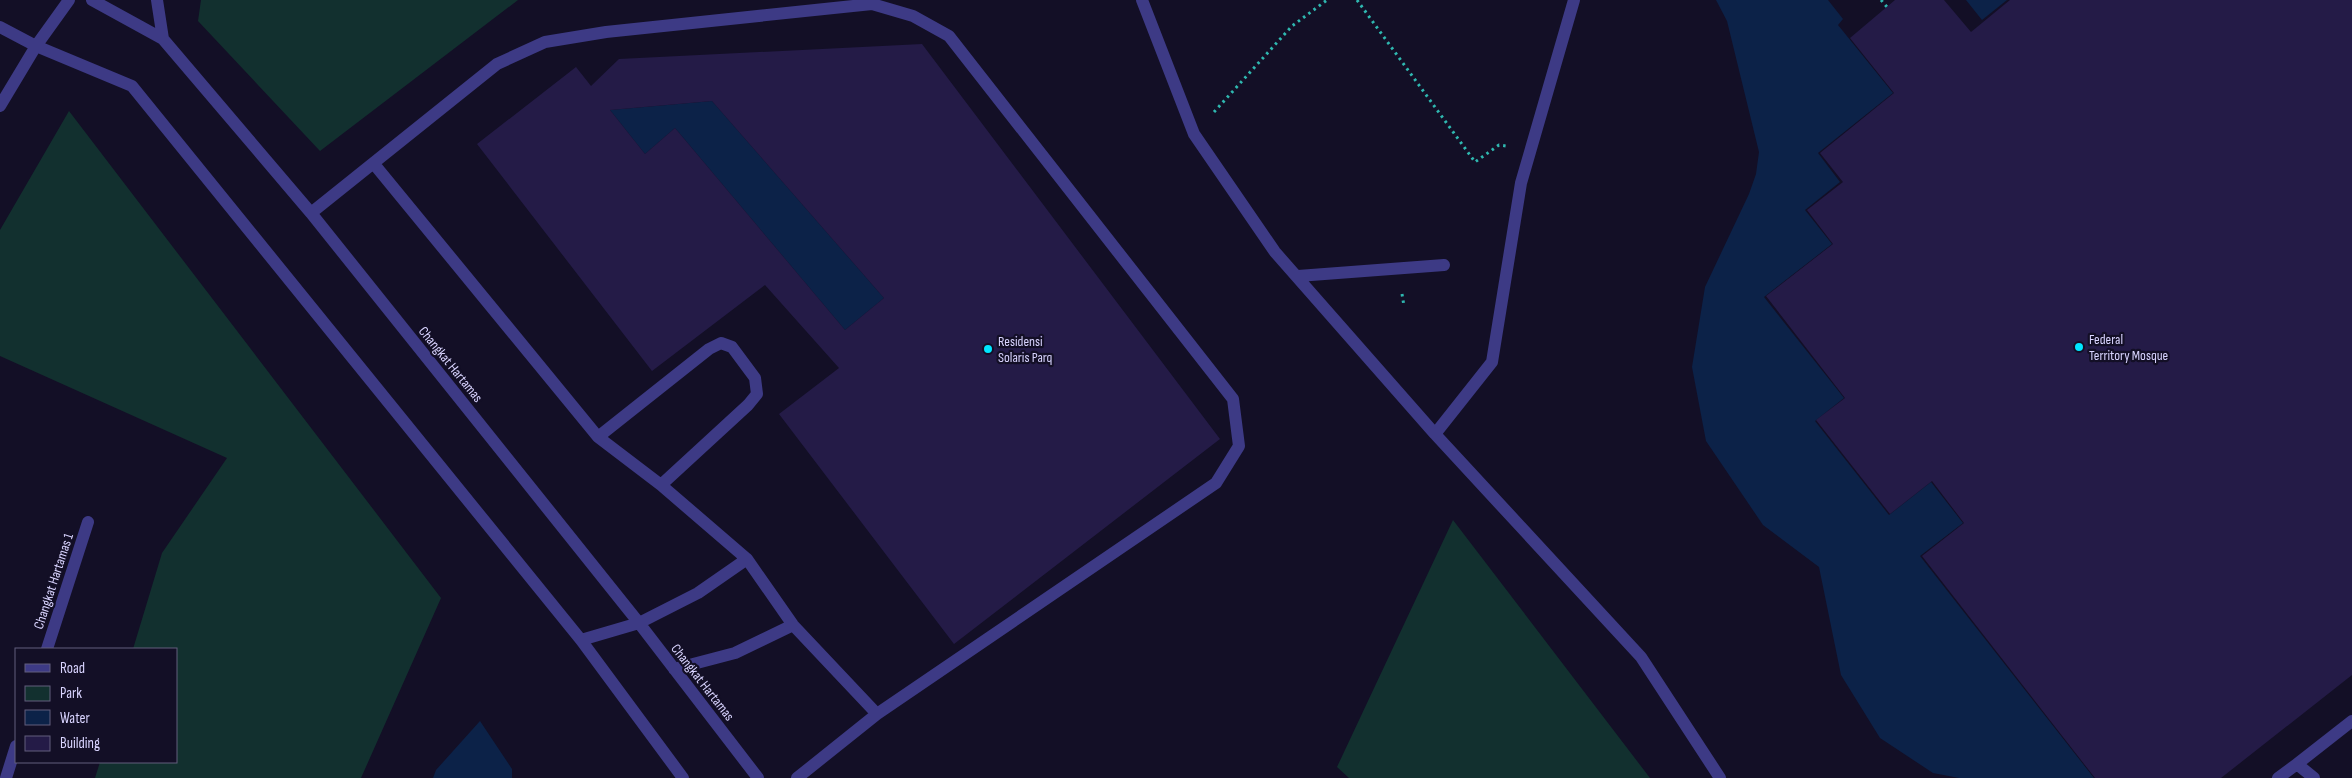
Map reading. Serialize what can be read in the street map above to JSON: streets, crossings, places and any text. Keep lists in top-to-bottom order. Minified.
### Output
{"streets":{"street":["Changkat Hartamas","Changkat Hartamas 1"]},"places":["Federal Territory Mosque","Residensi Solaris Parq"],"legend":["Road","Park","Water","Building"]}
